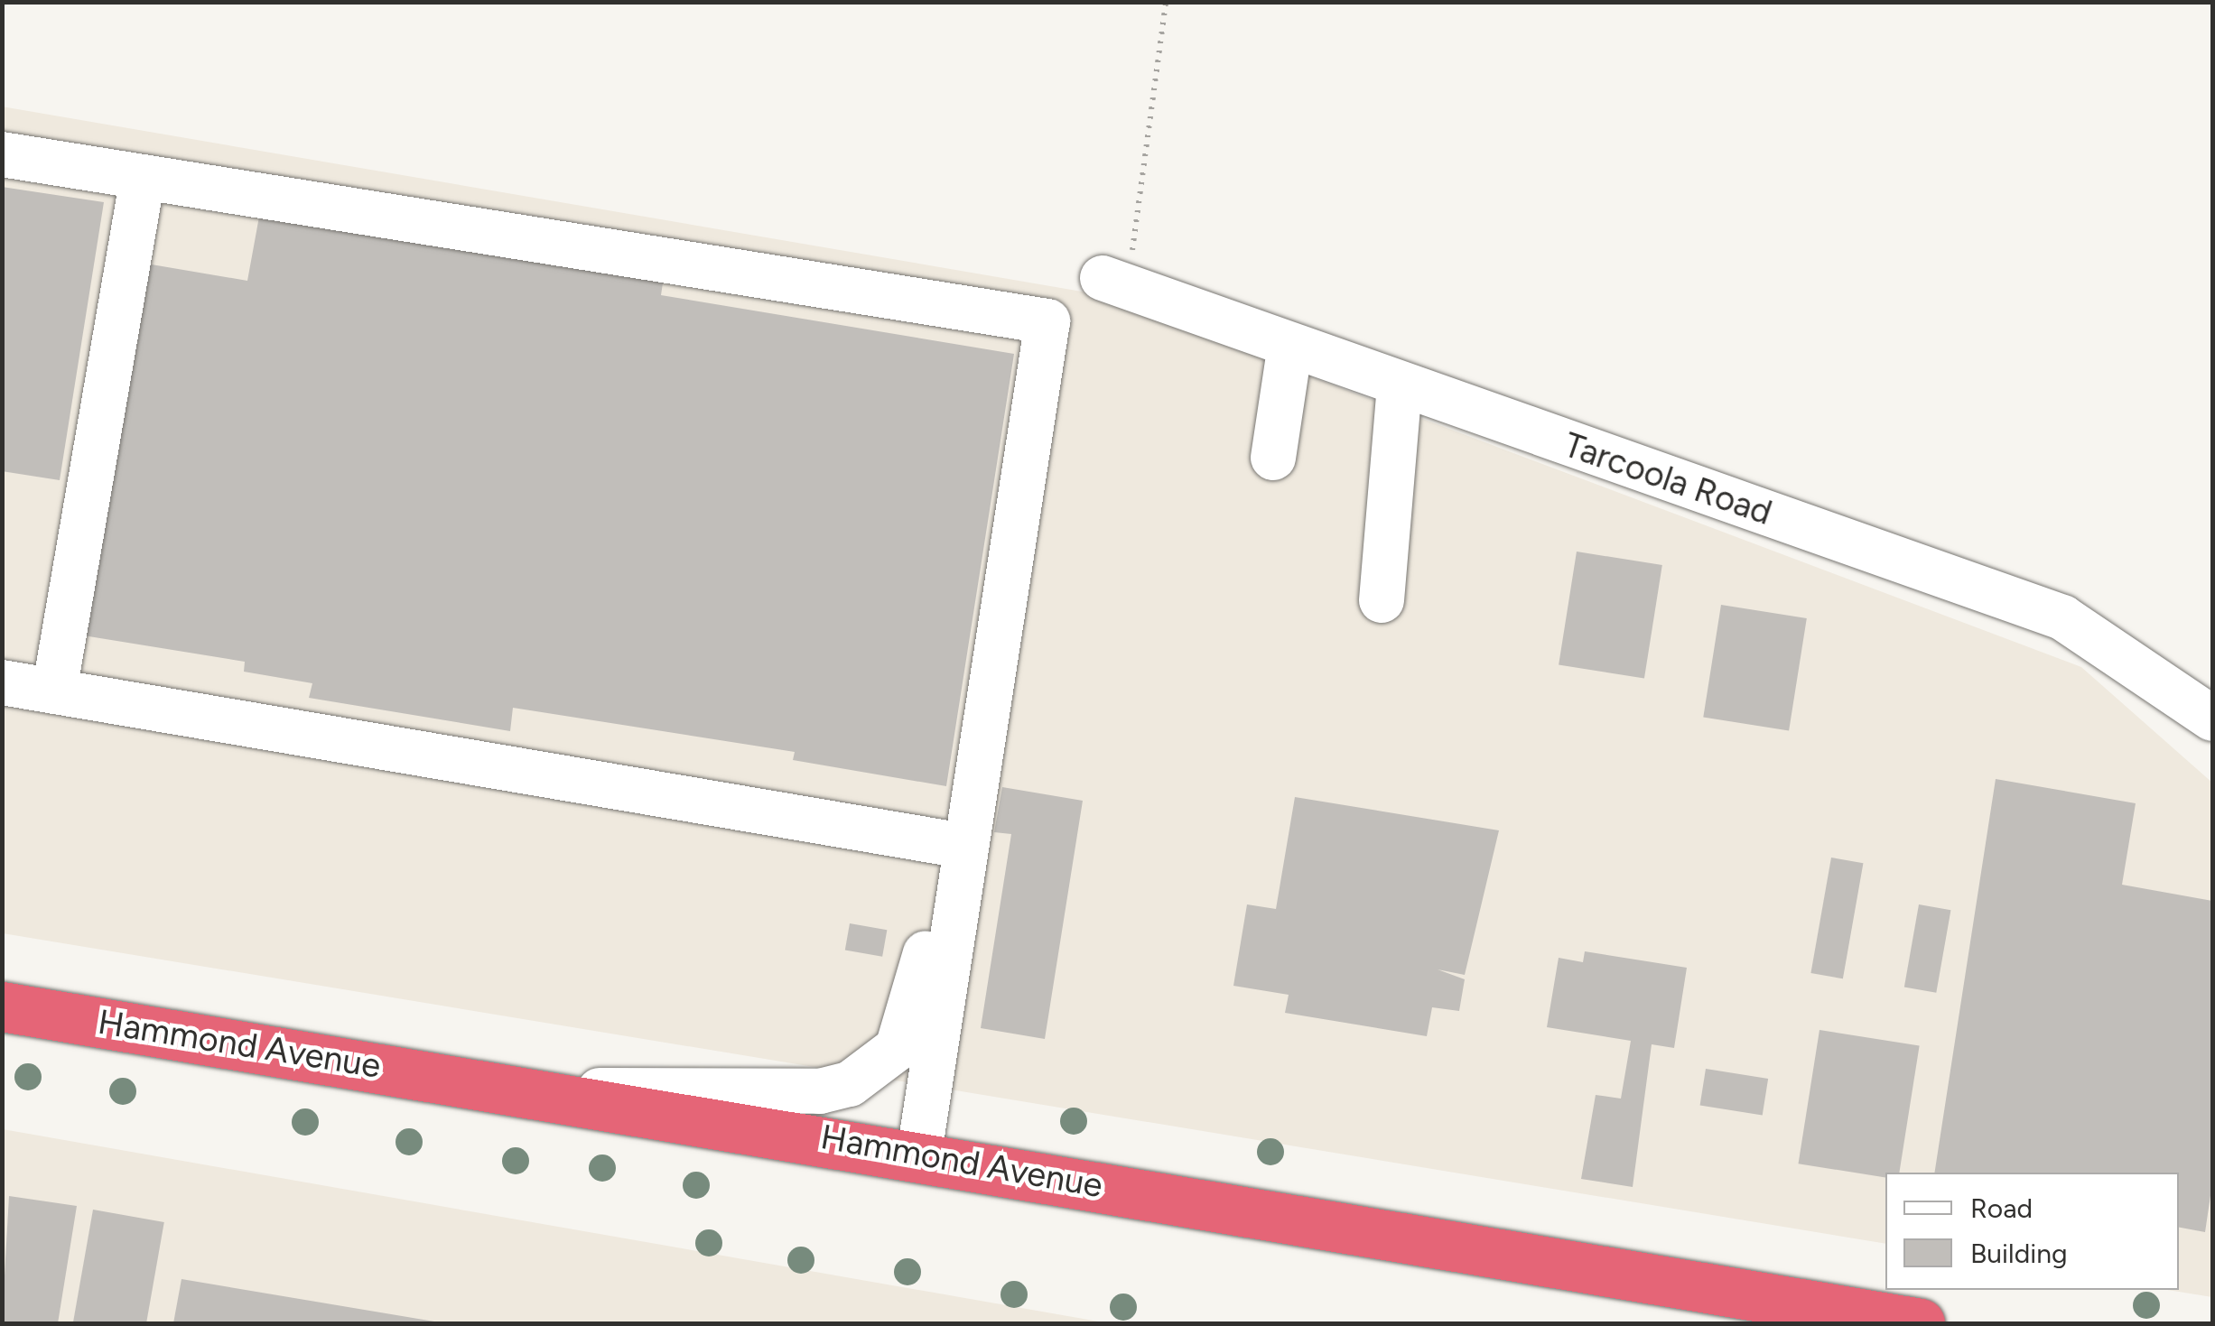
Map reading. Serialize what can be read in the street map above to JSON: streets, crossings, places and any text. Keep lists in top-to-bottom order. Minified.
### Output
{"streets":{"highway":["Hammond Avenue"],"street":["Tarcoola Road"]},"legend":["Road","Building"]}
